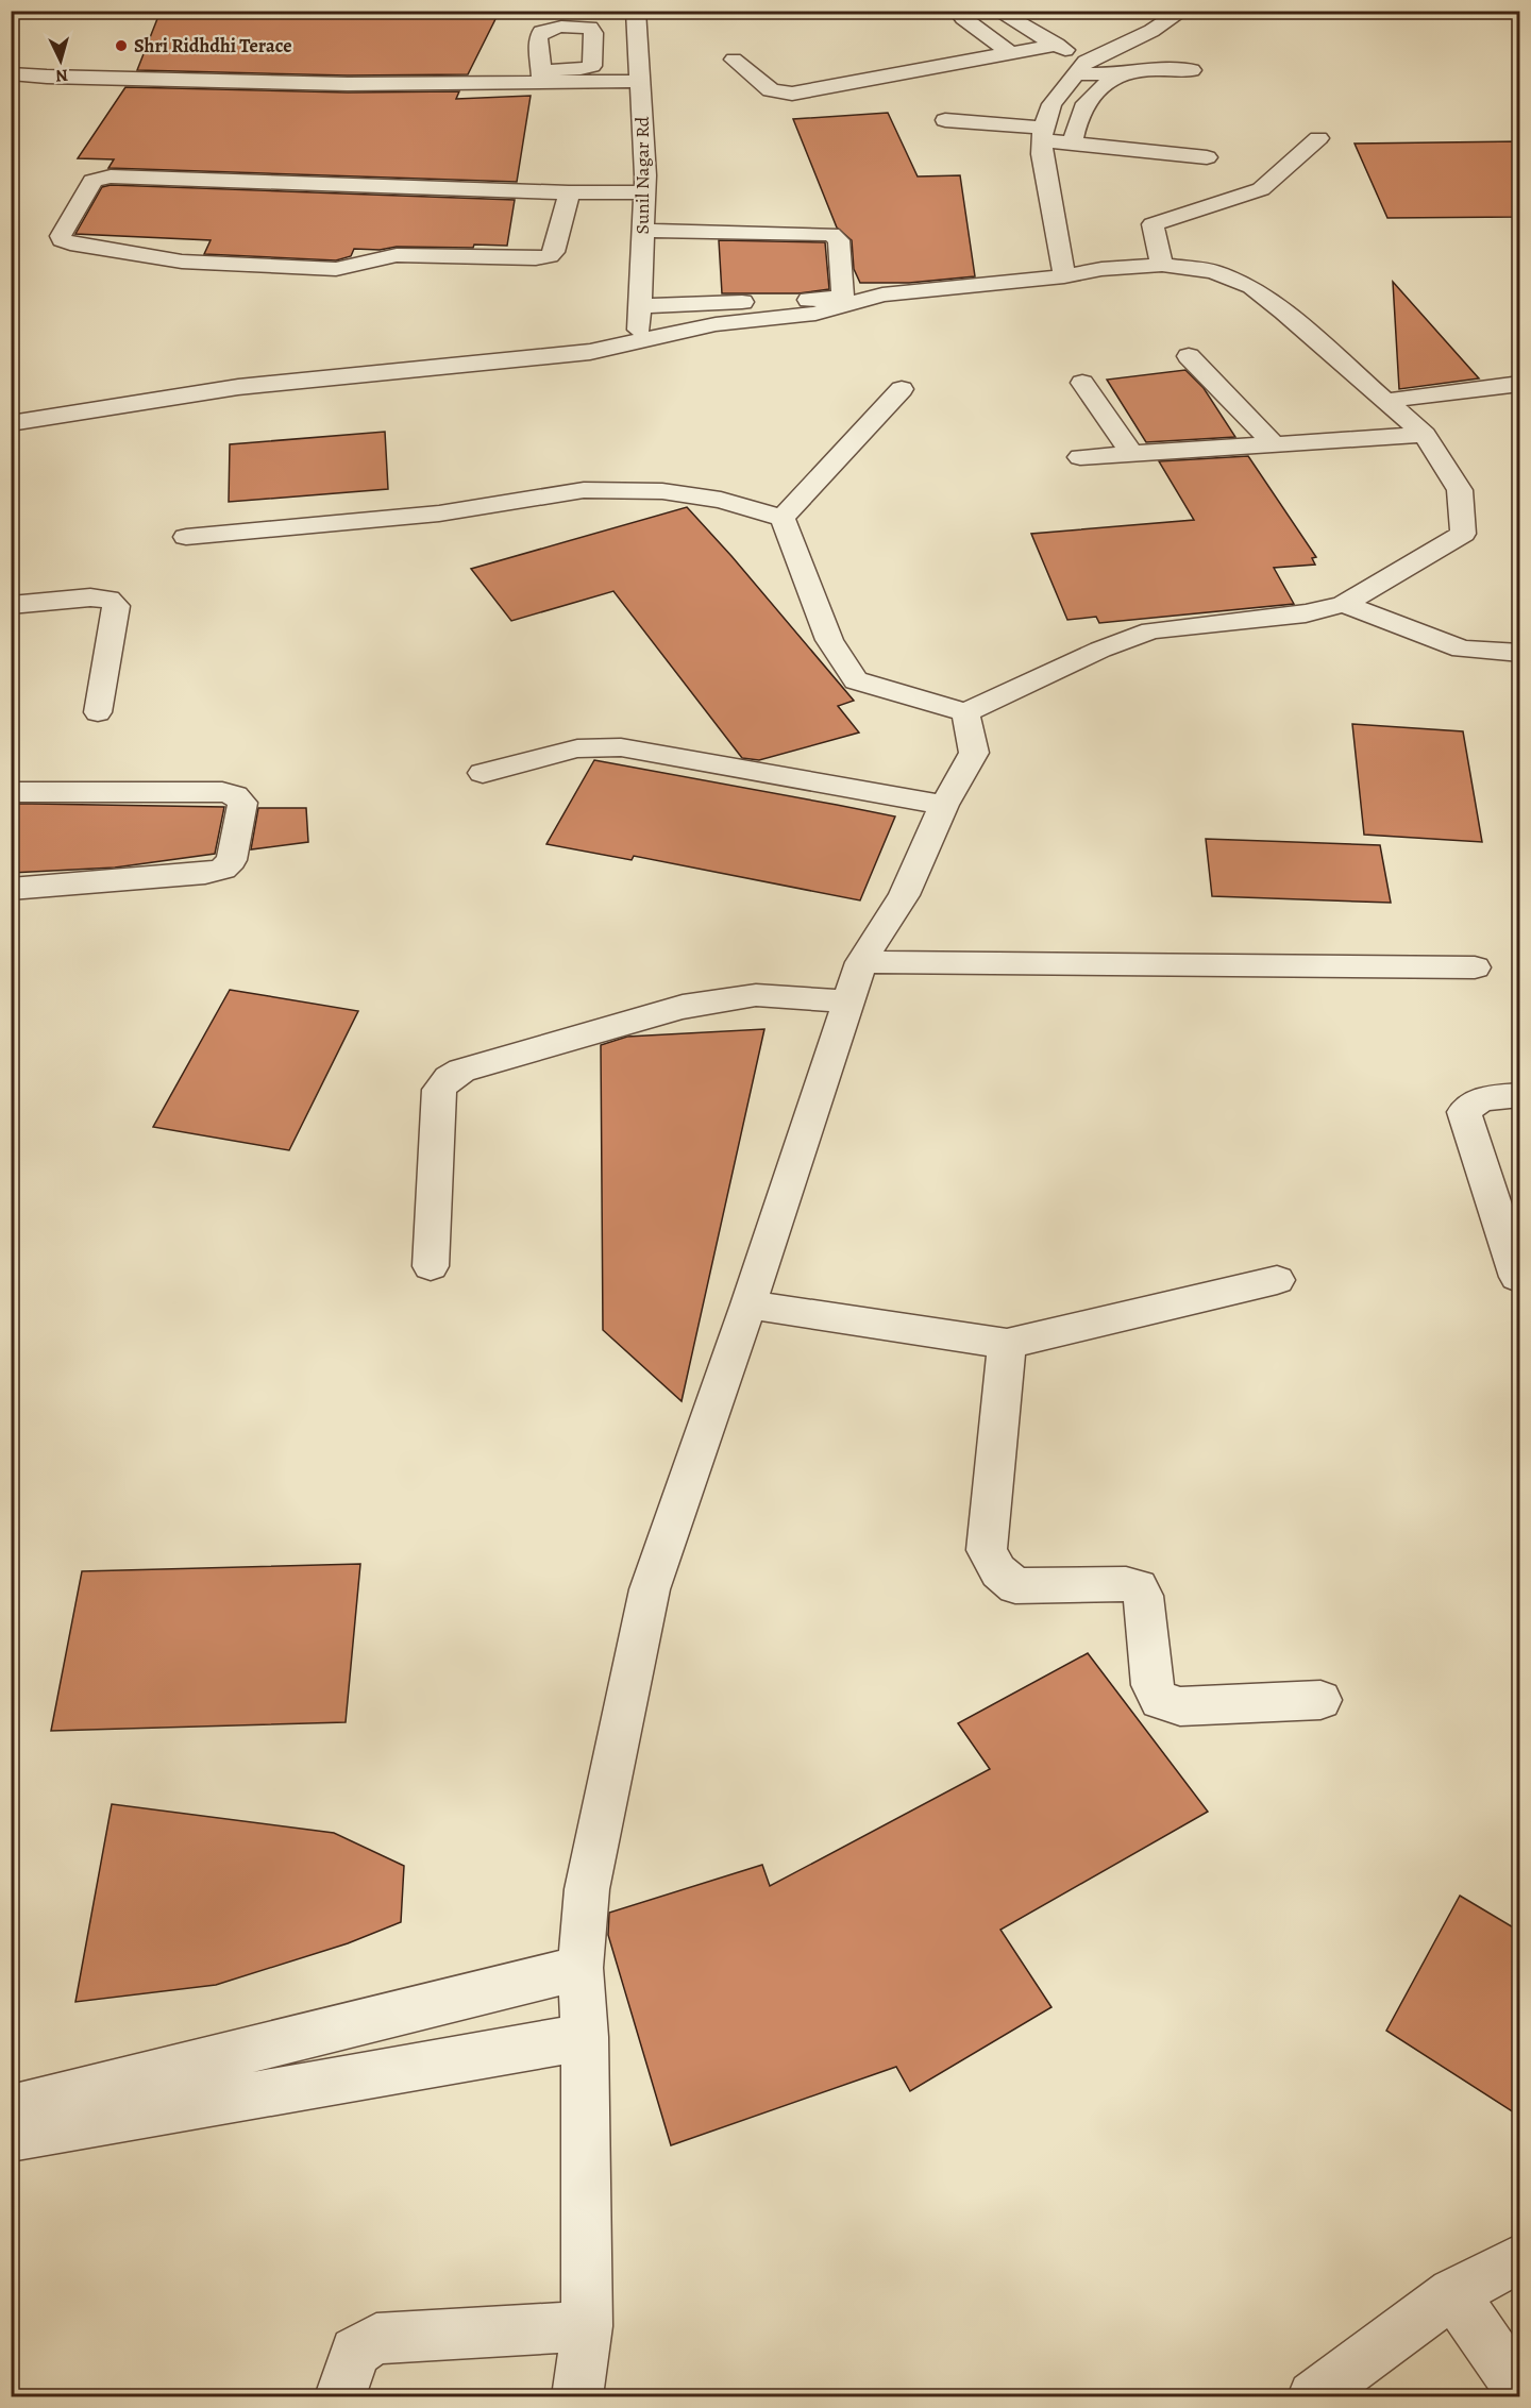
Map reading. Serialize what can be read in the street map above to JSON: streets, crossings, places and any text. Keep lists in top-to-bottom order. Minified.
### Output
{"streets":{"street":["Sunil Nagar Rd"]},"places":["Shri Ridhdhi Terace"],"north":"bottom"}
